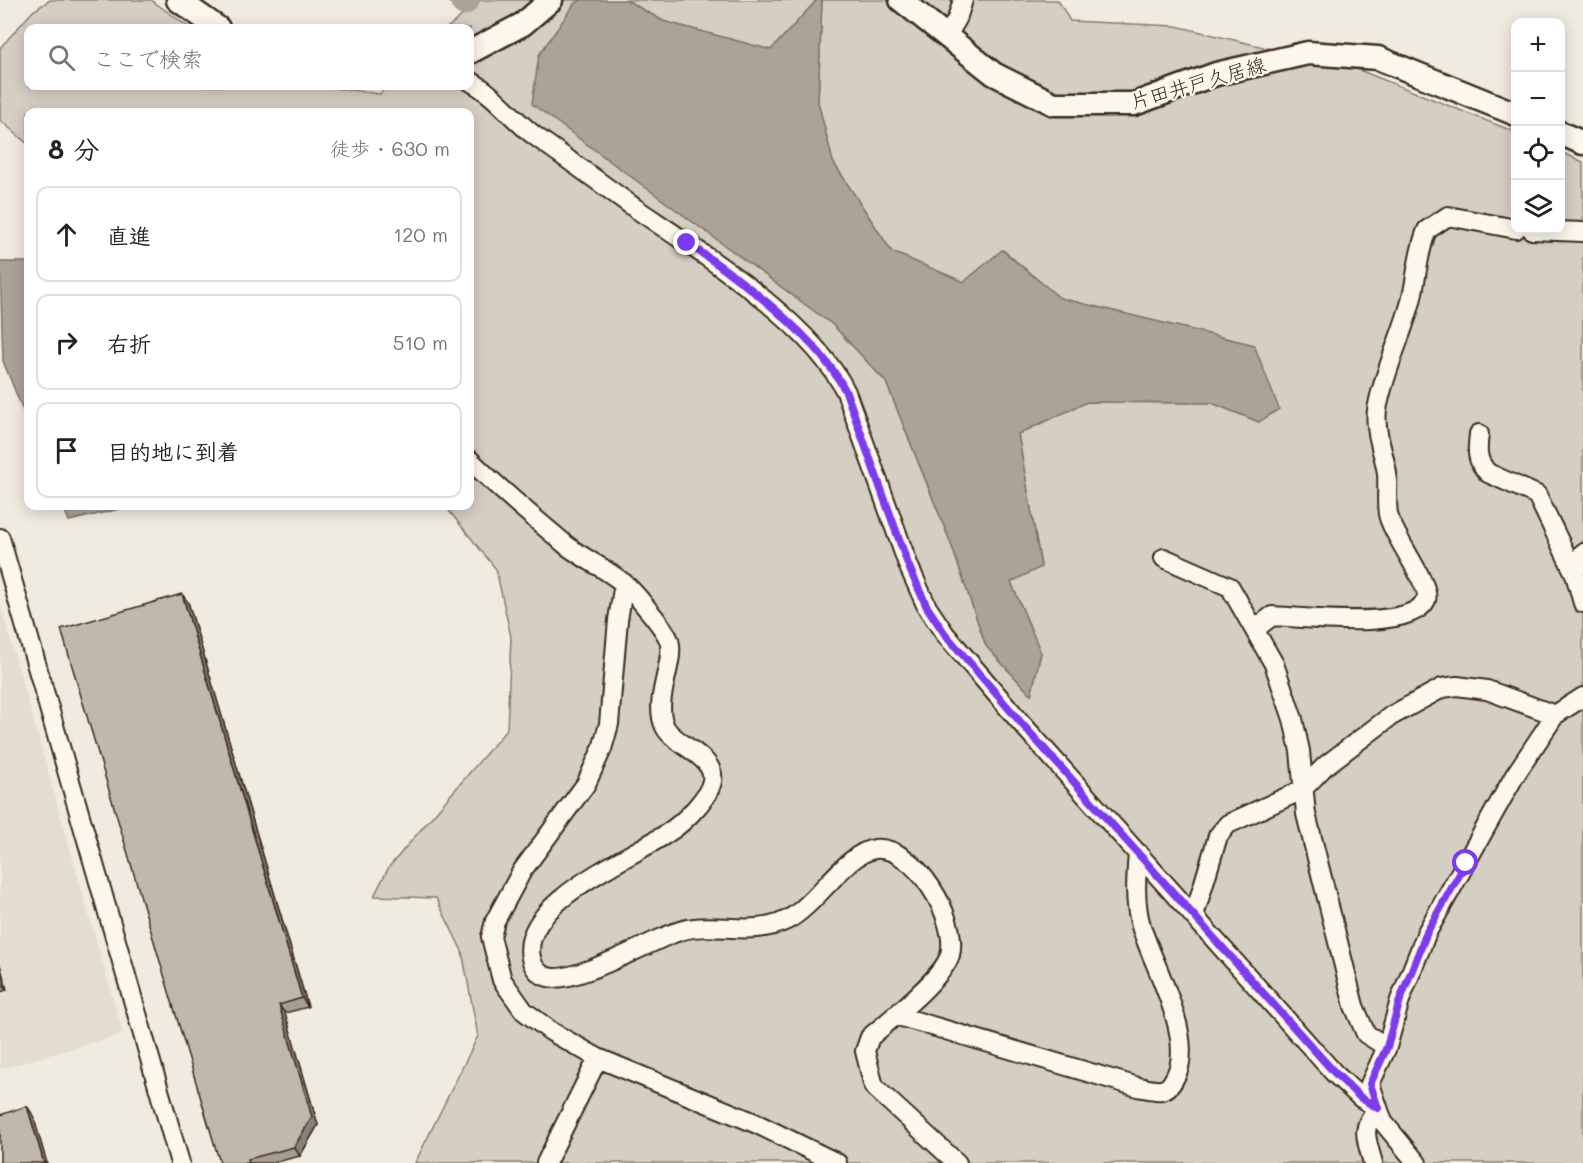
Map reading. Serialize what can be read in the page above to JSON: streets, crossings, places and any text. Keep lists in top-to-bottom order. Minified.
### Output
{"streets":{"main road":["片田井戸久居線"]},"page":{"map_buttons":["+","−"],"search":"ここで検索","heading":["8 分","徒歩 · 630 m"],"list":[["直進","120 m"],["右折","510 m"],"目的地に到着"]}}
